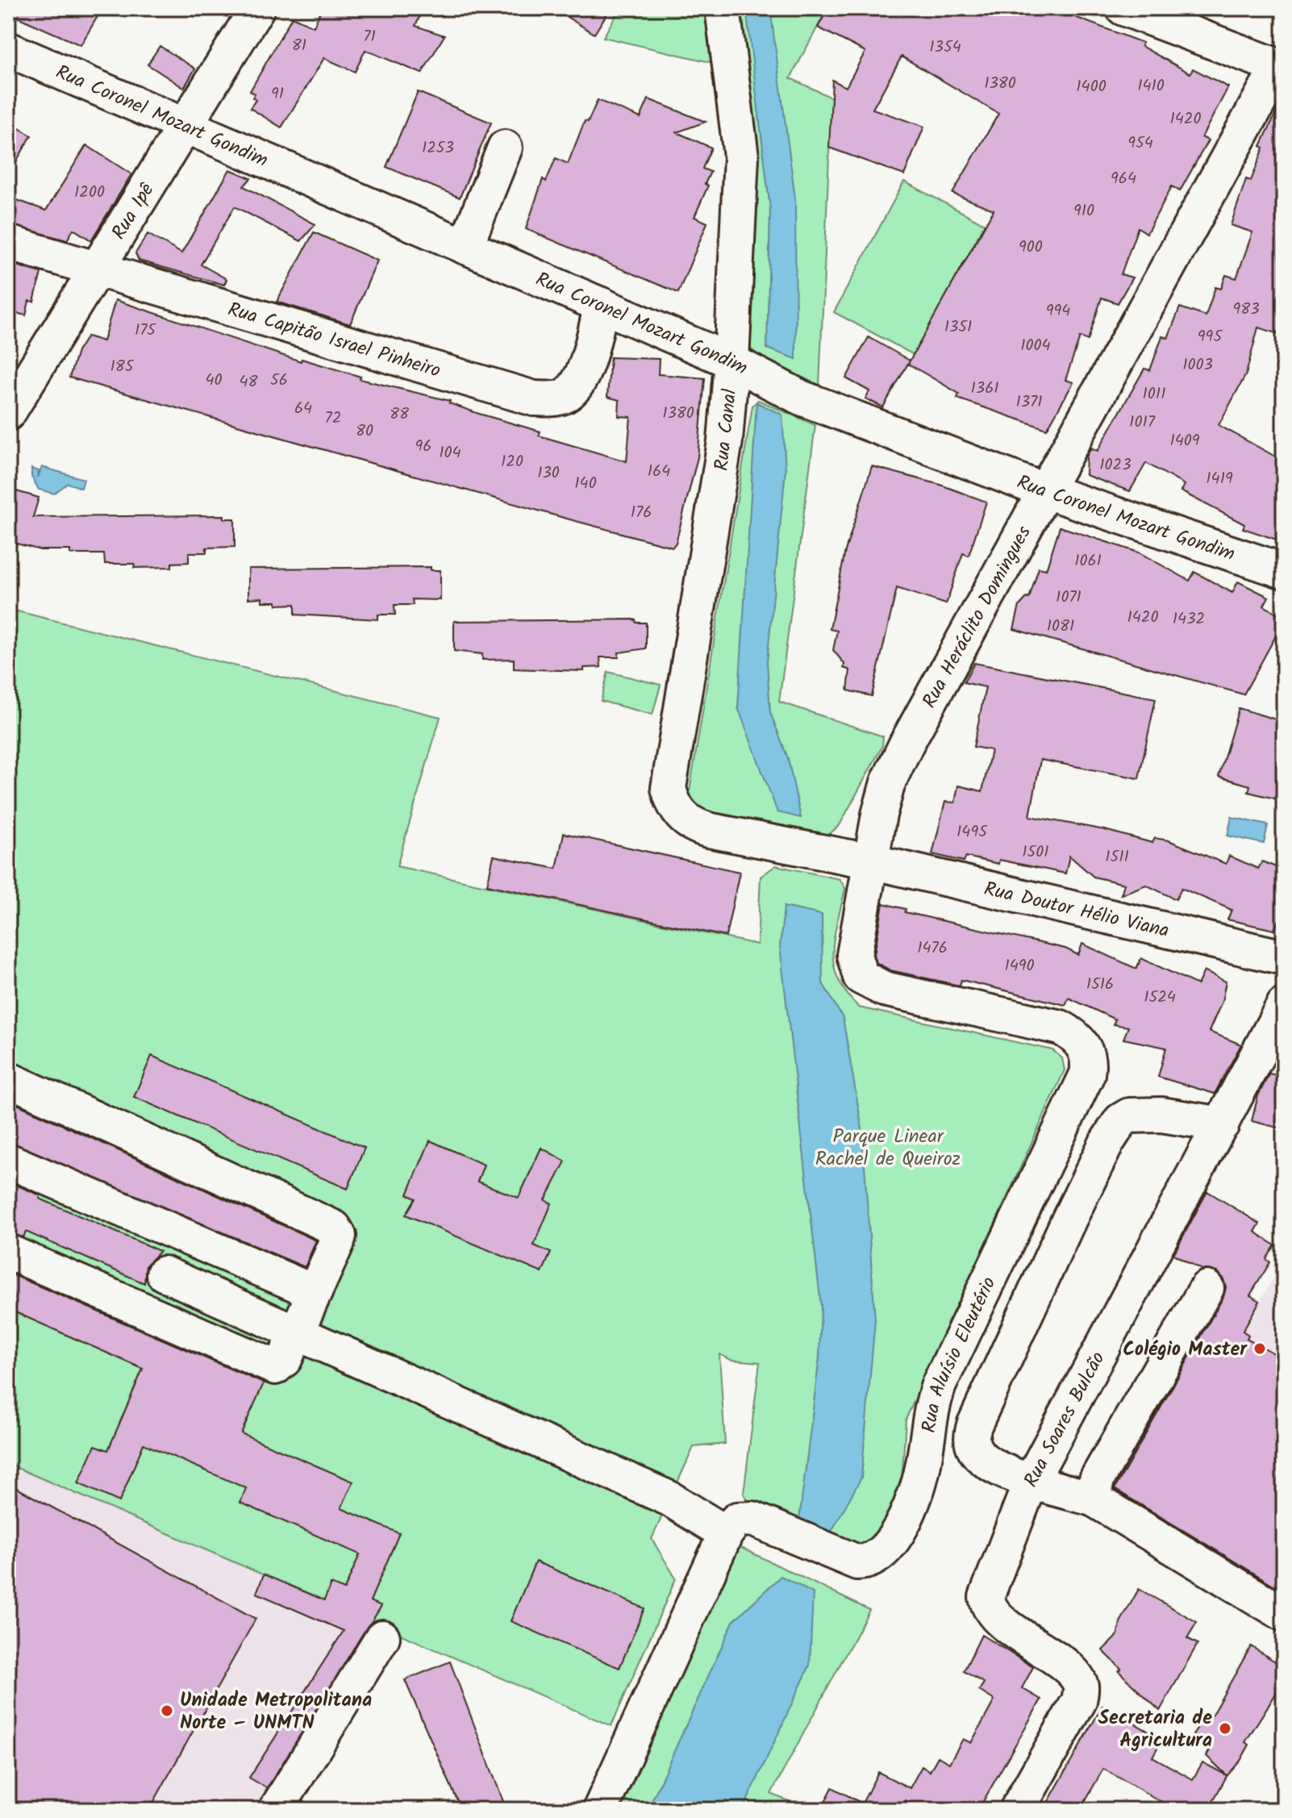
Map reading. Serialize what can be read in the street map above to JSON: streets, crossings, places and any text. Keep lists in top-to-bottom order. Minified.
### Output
{"streets":{"street":["Rua Coronel Mozart Gondim","Rua Ipê","Rua Capitão Israel Pinheiro","Rua Canal","Rua Heráclito Domingues","Rua Doutor Hélio Viana","Rua Aluísio Eleutério","Rua Soares Bulcão"]},"crossings":[["Rua Coronel Mozart Gondim","Rua Ipê"],["Rua Coronel Mozart Gondim","Rua Capitão Israel Pinheiro"],["Rua Coronel Mozart Gondim","Rua Canal"],["Rua Coronel Mozart Gondim","Rua Heráclito Domingues"],["Rua Ipê","Rua Capitão Israel Pinheiro"],["Rua Canal","Rua Heráclito Domingues"],["Rua Canal","Rua Doutor Hélio Viana"],["Rua Canal","Rua Aluísio Eleutério"],["Rua Heráclito Domingues","Rua Doutor Hélio Viana"],["Rua Heráclito Domingues","Rua Aluísio Eleutério"],["Rua Doutor Hélio Viana","Rua Aluísio Eleutério"]],"parks":["Parque Linear Rachel de Queiroz"],"places":["Colégio Master","Unidade Metropolitana Norte – UNMTN","Secretaria de Agricultura"],"house_numbers":["71","81","1354","1380","1410","1400","91","1420","954","1253","964","1200","910","900","983","994","1351","175","995","1004","1003","185","40","56","48","1361","1011","1371","64","1380","88","72","1017","80","1409","96","104","120","1023","164","130","1419","140","176","1061","1071","1420","1432","1081","1495","1501","1511","1476","1490","1516","1524"]}
